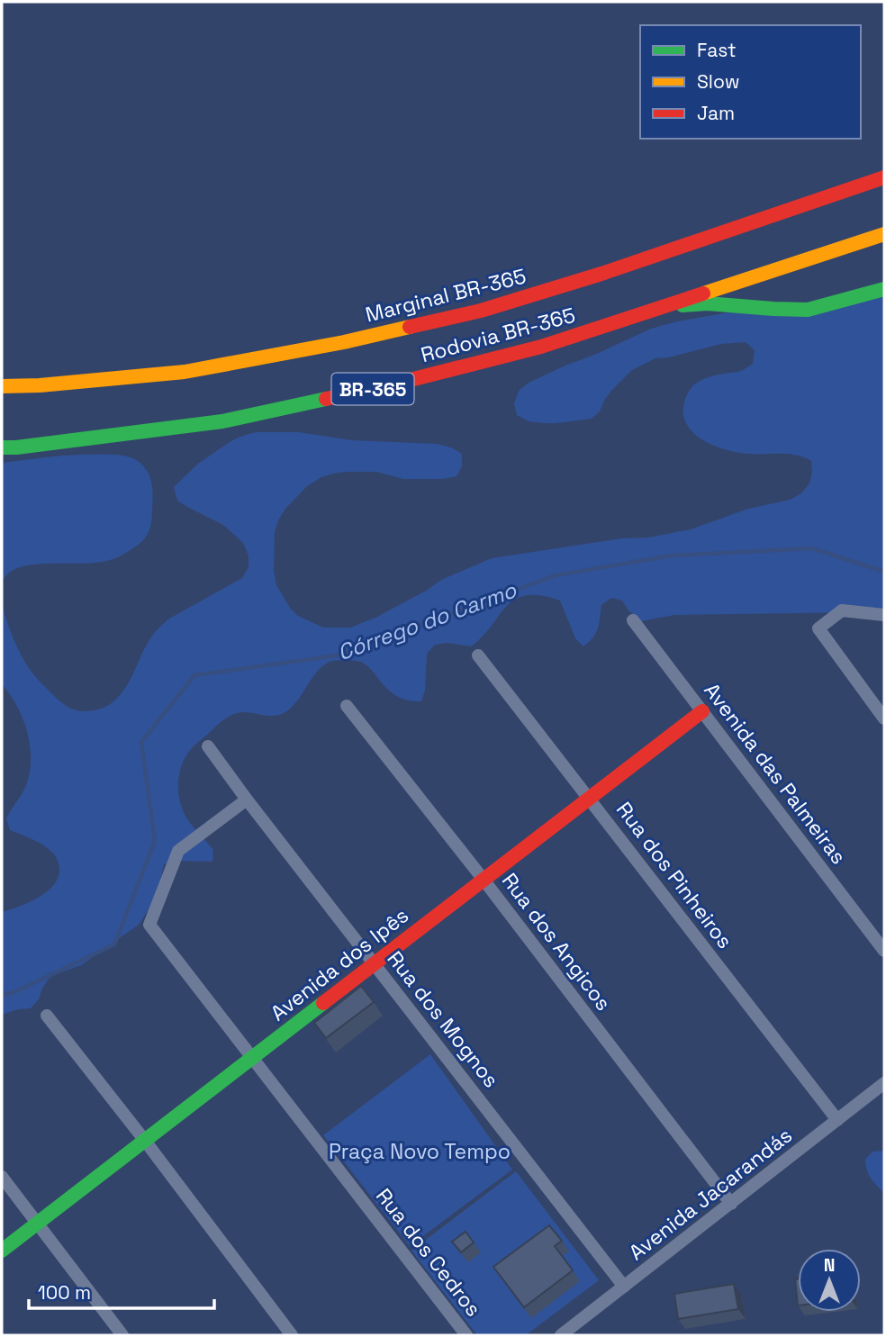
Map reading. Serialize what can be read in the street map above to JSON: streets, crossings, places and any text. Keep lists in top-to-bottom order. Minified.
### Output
{"streets":{"street":["Marginal BR-365","Rodovia BR-365","BR-365","Avenida das Palmeiras","Rua dos Pinheiros","Rua dos Angicos","Avenida dos Ipês","Rua dos Mognos","Avenida Jacarandás","Rua dos Cedros"]},"crossings":[["Avenida das Palmeiras","Avenida dos Ipês"],["Rua dos Pinheiros","Avenida dos Ipês"],["Rua dos Pinheiros","Avenida Jacarandás"],["Rua dos Angicos","Avenida dos Ipês"],["Rua dos Angicos","Avenida Jacarandás"],["Avenida dos Ipês","Rua dos Mognos"],["Avenida dos Ipês","Rua dos Cedros"],["Rua dos Mognos","Avenida Jacarandás"],["Rua dos Mognos","Rua dos Cedros"]],"water":["Córrego do Carmo"],"parks":["Praça Novo Tempo"],"legend":["Fast","Slow","Jam"],"scale_bar":"100 m","north":"top"}
